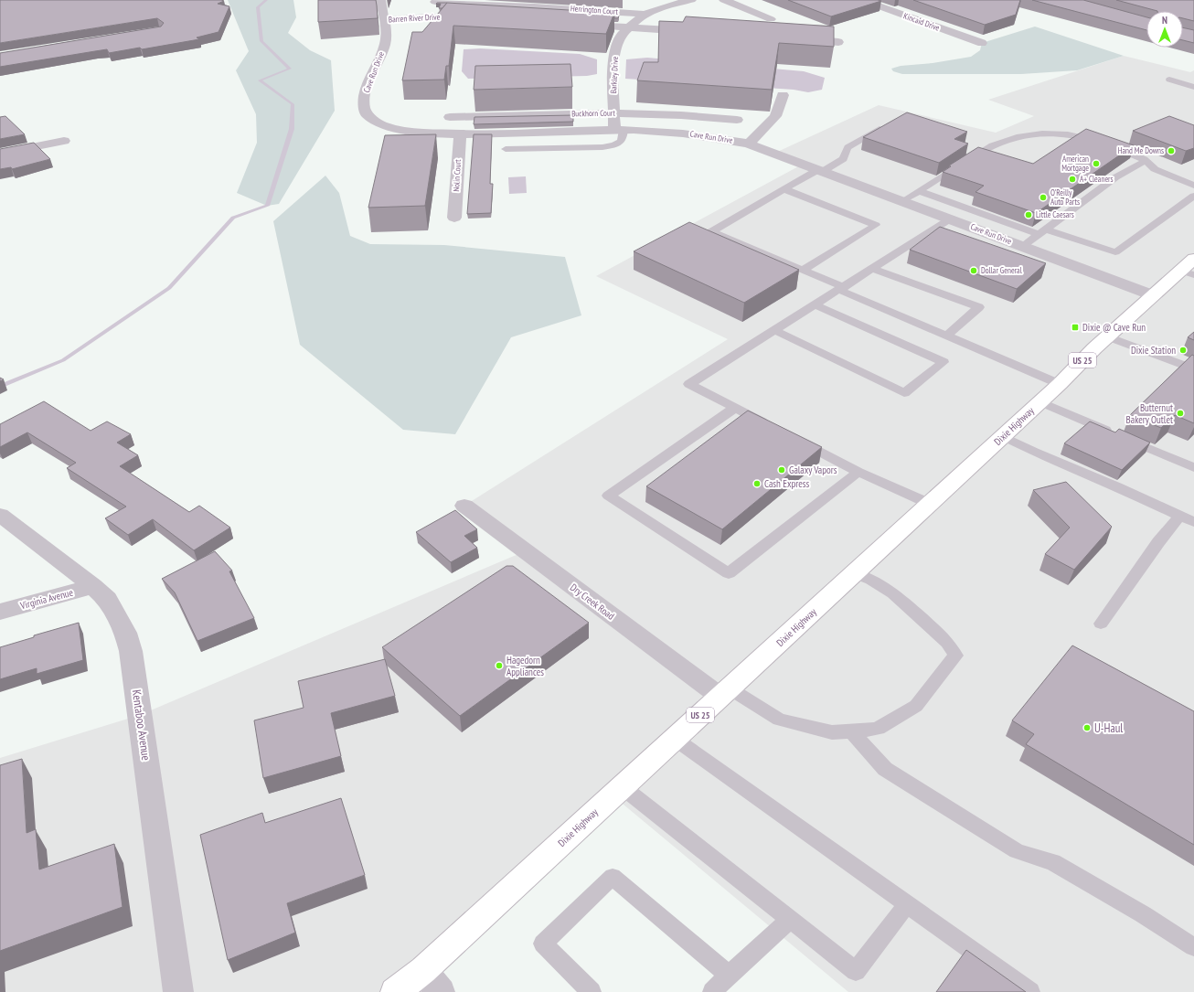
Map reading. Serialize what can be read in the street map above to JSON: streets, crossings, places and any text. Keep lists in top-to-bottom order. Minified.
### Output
{"streets":{"main road":["US 25","Dixie Highway"],"street":["Herrington Court","Barren River Drive","Kincaid Drive","Cave Run Drive","Barkley Drive","Buckhorn Court","Nolin Court","Virginia Avenue","Dry Creek Road","Kentaboo Avenue"]},"crossings":[["Herrington Court","Barkley Drive"],["Barren River Drive","Cave Run Drive"],["Cave Run Drive","Barkley Drive"],["Cave Run Drive","Nolin Court"],["Cave Run Drive","Dixie Highway"],["Barkley Drive","Buckhorn Court"],["Dixie Highway","Dry Creek Road"],["Virginia Avenue","Kentaboo Avenue"]],"places":{"other":["Hand Me Downs","American Mortgage","A+ Cleaners","O'Reilly Auto Parts","Little Caesars","Dollar General","Dixie Station","Butternut Bakery Outlet","Galaxy Vapors","Cash Express","Hagedorn Appliances","U-Haul"],"transit":["Dixie @ Cave Run"]},"north":"top"}
